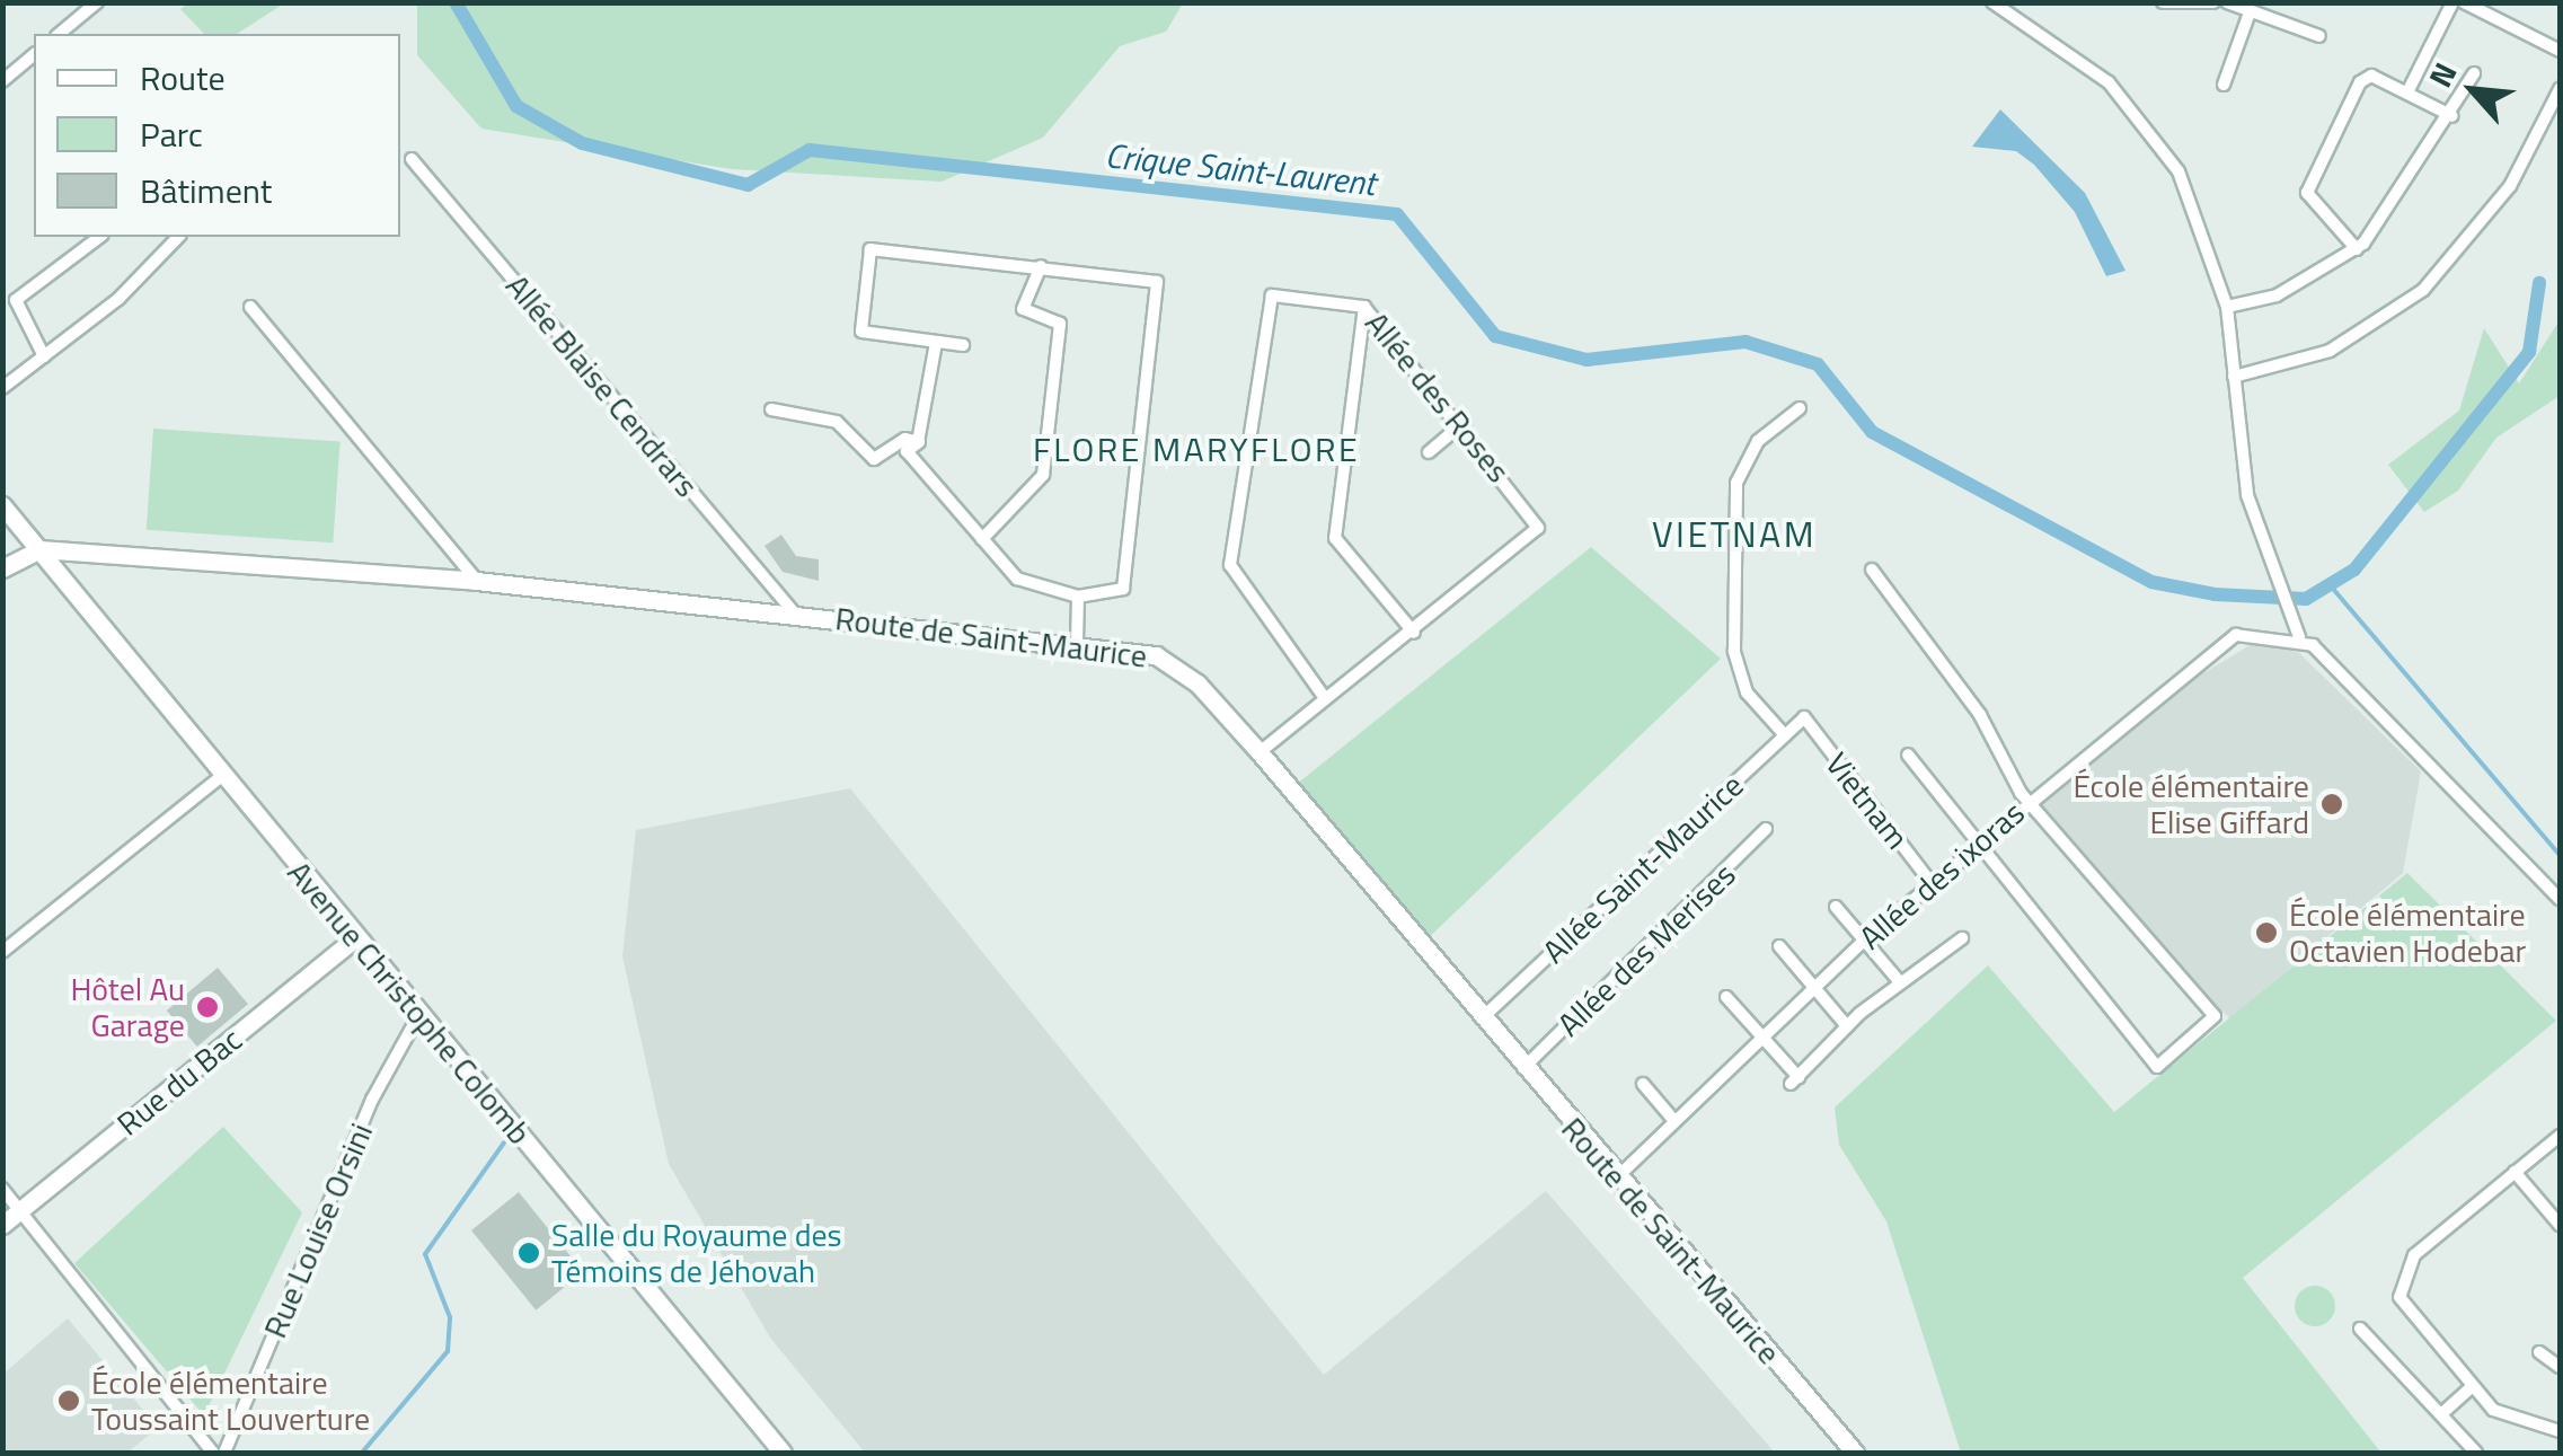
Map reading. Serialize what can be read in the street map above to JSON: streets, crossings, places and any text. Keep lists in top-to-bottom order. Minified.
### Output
{"streets":{"street":["Allée Blaise Cendrars","Allée des Roses","Route de Saint-Maurice","Vietnam","Allée Saint-Maurice","Allée des ixoras","Allée des Merises","Avenue Christophe Colomb","Rue du Bac","Rue Louise Orsini"]},"crossings":[["Allée Blaise Cendrars","Route de Saint-Maurice"],["Allée des Roses","Route de Saint-Maurice"],["Route de Saint-Maurice","Allée Saint-Maurice"],["Route de Saint-Maurice","Allée des ixoras"],["Route de Saint-Maurice","Allée des Merises"],["Route de Saint-Maurice","Avenue Christophe Colomb"],["Vietnam","Allée Saint-Maurice"],["Vietnam","Allée des ixoras"],["Avenue Christophe Colomb","Rue du Bac"],["Avenue Christophe Colomb","Rue Louise Orsini"]],"districts":["FLORE MARYFLORE","VIETNAM"],"water":["Crique Saint-Laurent"],"places":["École élémentaire Elise Giffard","École élémentaire Octavien Hodebar","Hôtel Au Garage","Salle du Royaume des Témoins de Jéhovah","École élémentaire Toussaint Louverture"],"legend":["Route","Parc","Bâtiment"],"north":"top left"}
